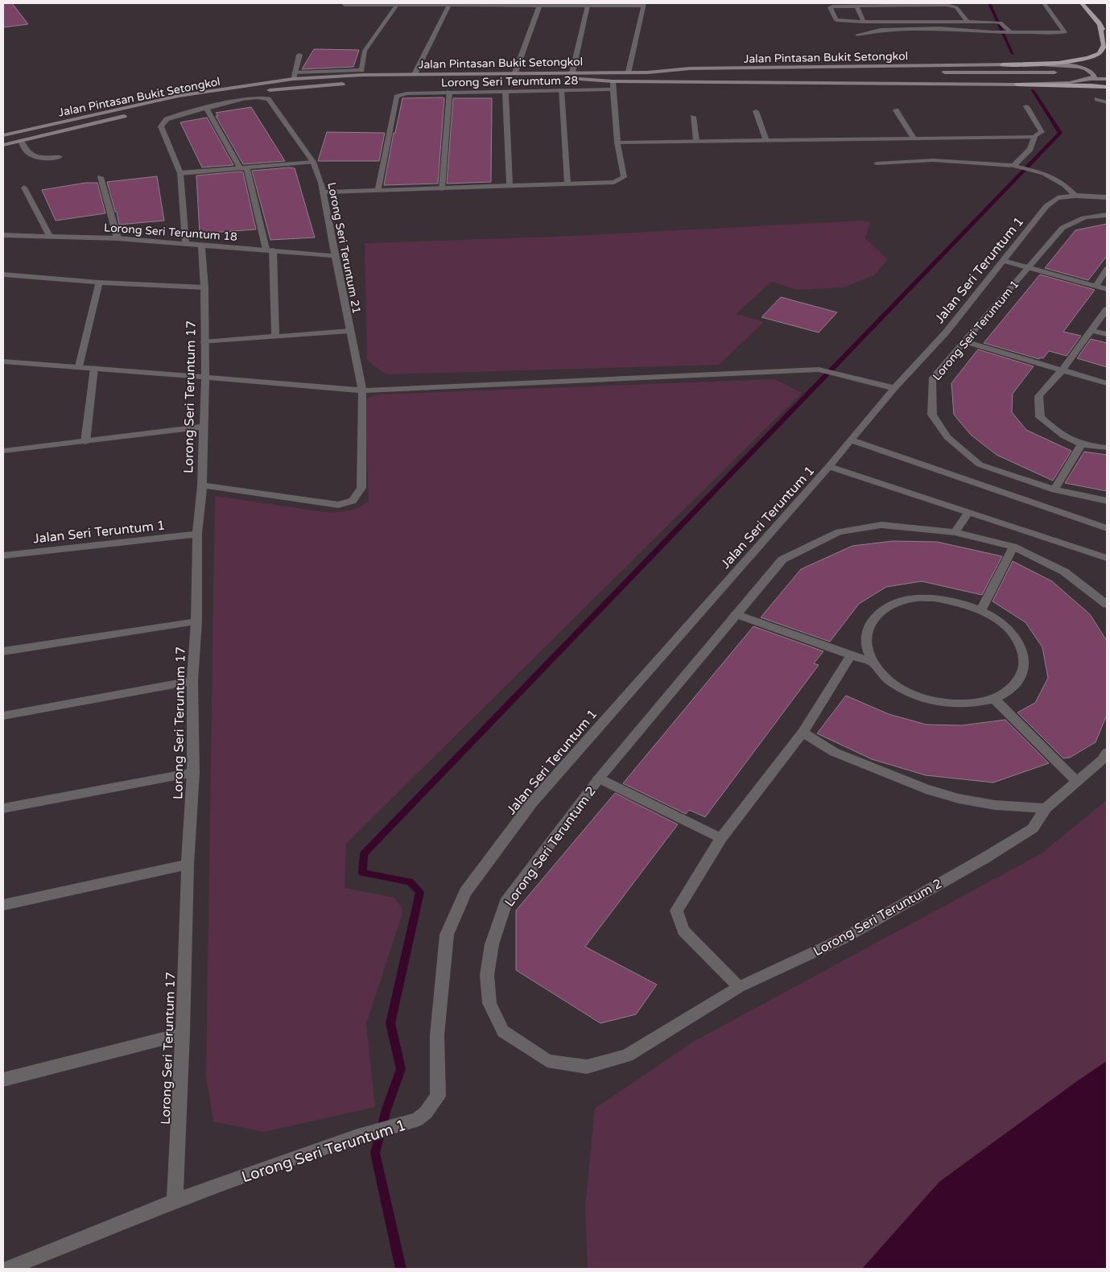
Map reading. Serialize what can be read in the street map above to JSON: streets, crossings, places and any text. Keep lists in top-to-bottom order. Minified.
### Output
{"streets":{"main road":["Jalan Pintasan Bukit Setongkol"],"street":["Lorong Seri Terumtum 28","Lorong Seri Teruntum 18","Lorong Seri Teruntum 21","Jalan Seri Teruntum 1","Lorong Seri Teruntum 1","Lorong Seri Teruntum 17","Lorong Seri Teruntum 2"]},"crossings":[["Lorong Seri Teruntum 18","Lorong Seri Teruntum 21"],["Lorong Seri Teruntum 18","Lorong Seri Teruntum 17"],["Lorong Seri Teruntum 21","Lorong Seri Teruntum 17"],["Jalan Seri Teruntum 1","Lorong Seri Teruntum 1"],["Jalan Seri Teruntum 1","Lorong Seri Teruntum 17"],["Lorong Seri Teruntum 1","Lorong Seri Teruntum 17"]]}
